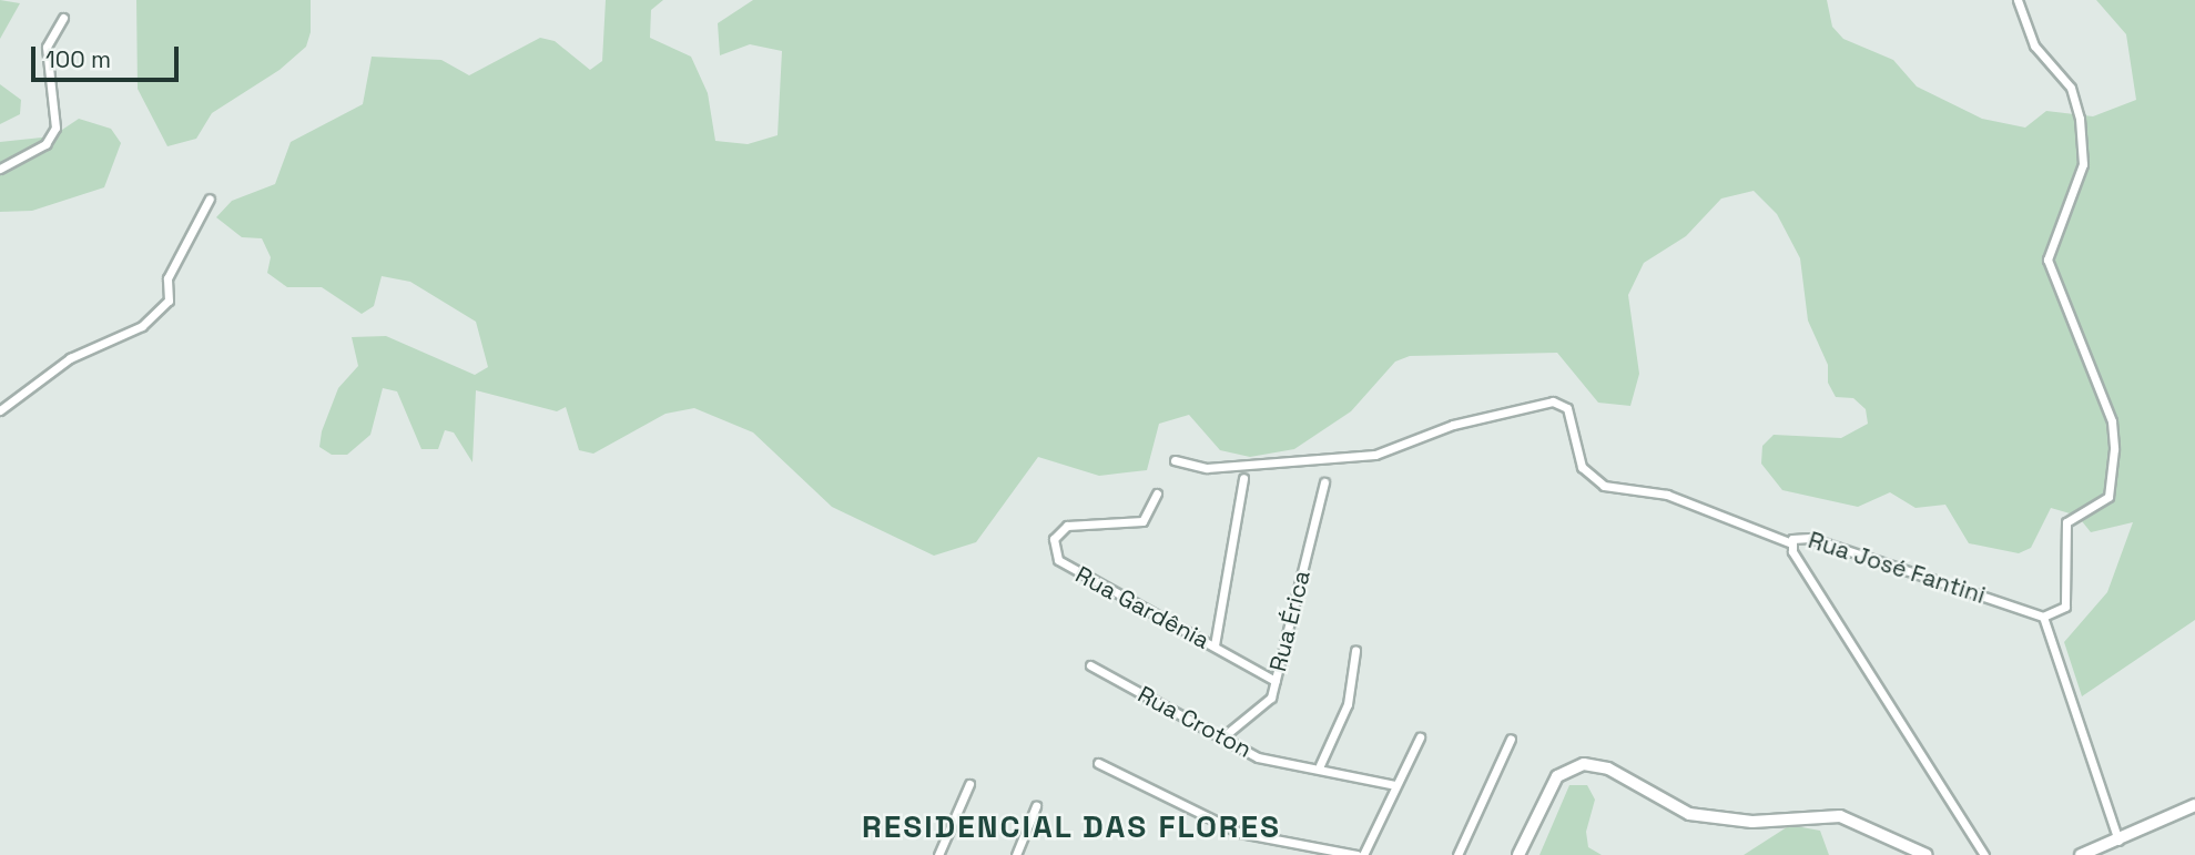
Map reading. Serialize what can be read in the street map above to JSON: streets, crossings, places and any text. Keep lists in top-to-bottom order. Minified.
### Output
{"streets":{"street":["Rua José Fantini","Rua Gardênia","Rua Érica","Rua Croton"]},"crossings":[["Rua Gardênia","Rua Érica"],["Rua Érica","Rua Croton"]],"districts":["RESIDENCIAL DAS FLORES"],"scale_bar":"100 m"}
